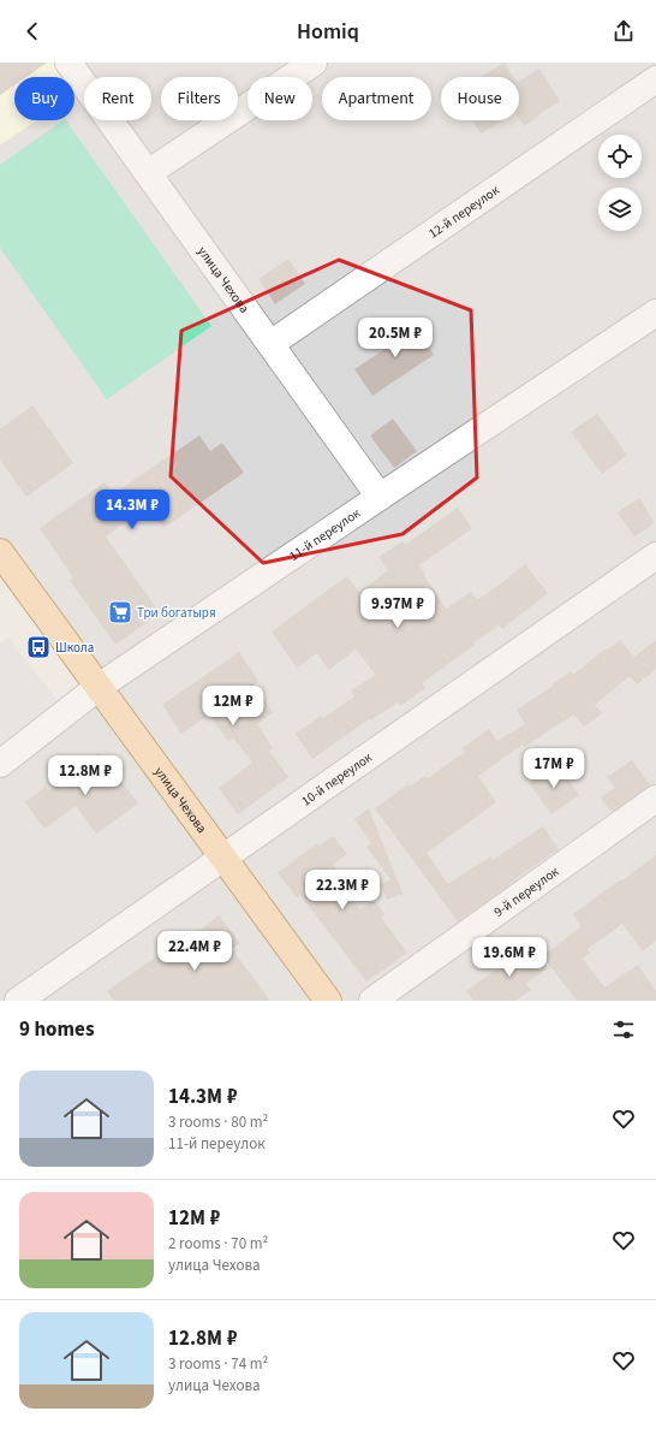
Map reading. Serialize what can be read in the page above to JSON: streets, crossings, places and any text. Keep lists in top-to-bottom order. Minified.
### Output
{"streets":{"main road":["улица Чехова"],"street":["12-й переулок","11-й переулок","10-й переулок","9-й переулок"]},"crossings":[["12-й переулок","улица Чехова"],["улица Чехова","11-й переулок"],["улица Чехова","10-й переулок"]],"places":{"supermarket":["Три богатыря"],"bus stop":["Школа"]},"page":{"header":"Homiq","chip":["Buy","Rent","Filters","New","Apartment","House"],"price":["20.5M ₽","14.3M ₽","9.97M ₽","12M ₽","17M ₽","12.8M ₽","22.3M ₽","22.4M ₽","19.6M ₽"],"heading":"9 homes","list":[{"name":"14.3M ₽","note":"3 rooms · 80 m² · 11-й переулок"},{"name":"12M ₽","note":"2 rooms · 70 m² · улица Чехова"},{"name":"12.8M ₽","note":"3 rooms · 74 m² · улица Чехова"}]}}
